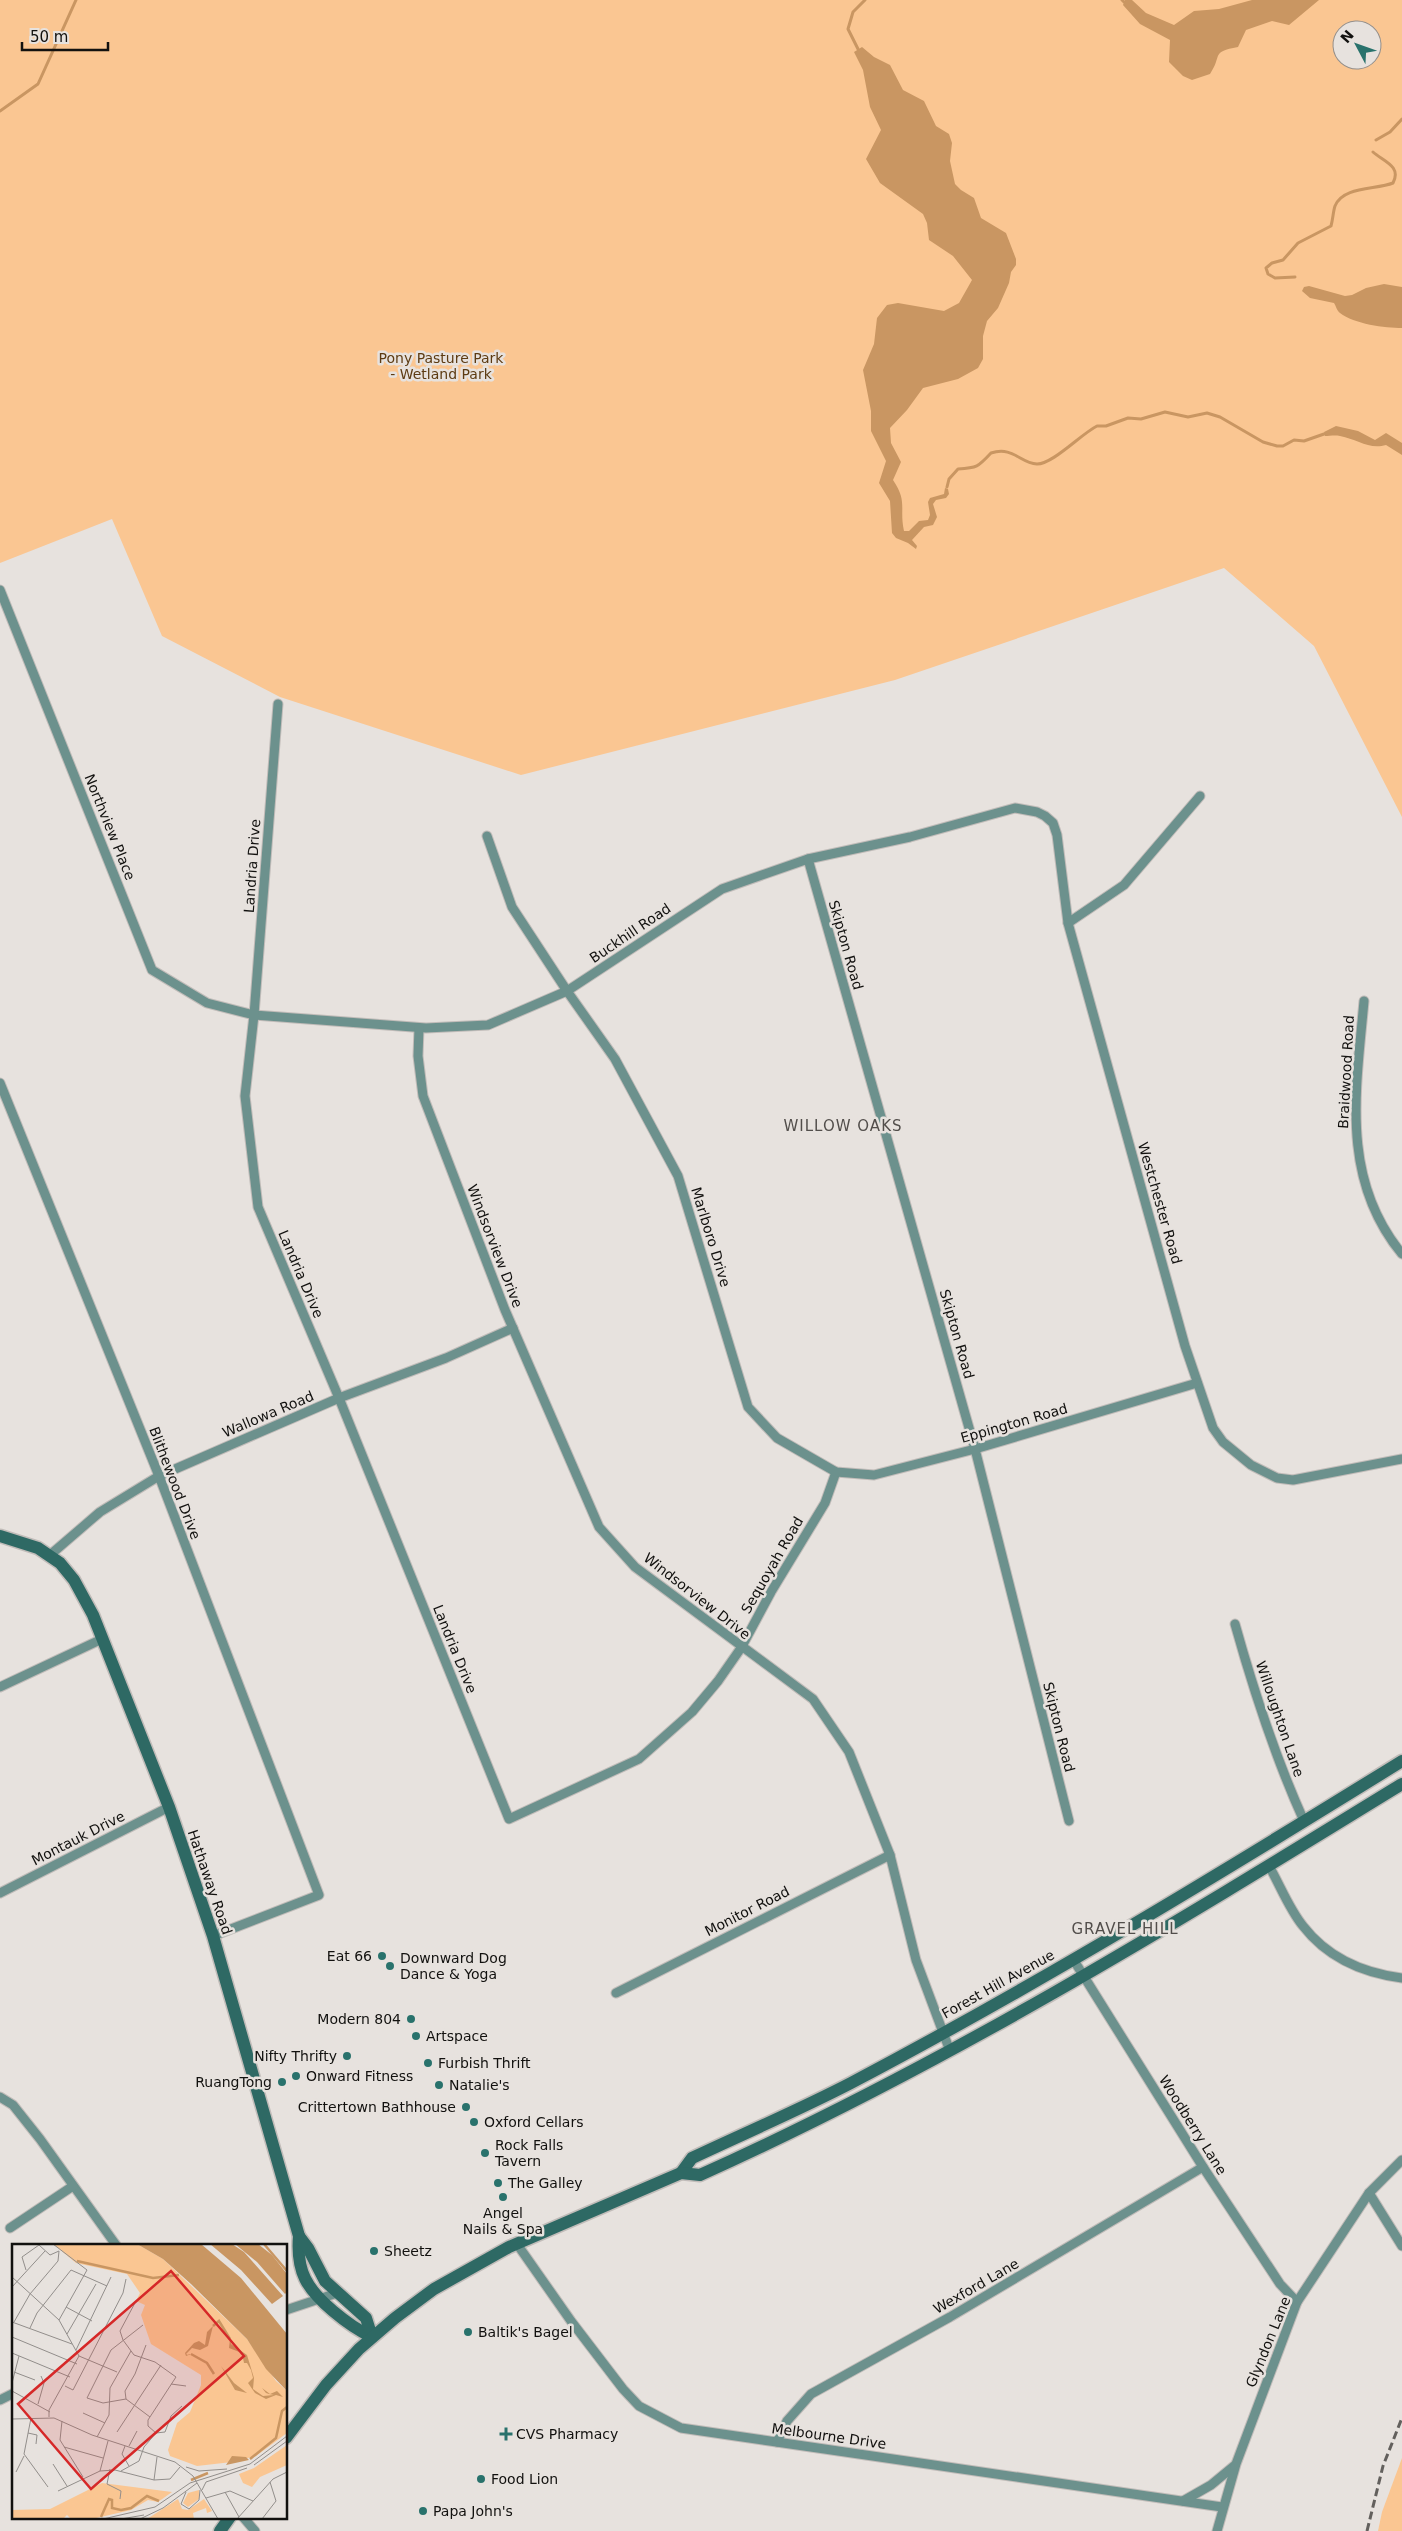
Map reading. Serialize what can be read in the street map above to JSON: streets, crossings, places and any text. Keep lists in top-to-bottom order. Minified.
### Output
{"streets":{"main road":["Hathaway Road","Forest Hill Avenue"],"street":["Northview Place","Landria Drive","Buckhill Road","Skipton Road","Braidwood Road","Westchester Road","Marlboro Drive","Windsorview Drive","Wallowa Road","Eppington Road","Blithewood Drive","Sequoyah Road","Willoughton Lane","Montauk Drive","Monitor Road","Woodberry Lane","Wexford Lane","Glyndon Lane","Melbourne Drive"]},"crossings":[["Northview Place","Landria Drive"],["Northview Place","Buckhill Road"],["Landria Drive","Buckhill Road"],["Landria Drive","Wallowa Road"],["Landria Drive","Sequoyah Road"],["Buckhill Road","Skipton Road"],["Buckhill Road","Westchester Road"],["Buckhill Road","Marlboro Drive"],["Buckhill Road","Windsorview Drive"],["Skipton Road","Eppington Road"],["Westchester Road","Eppington Road"],["Marlboro Drive","Eppington Road"],["Marlboro Drive","Sequoyah Road"],["Windsorview Drive","Wallowa Road"],["Windsorview Drive","Sequoyah Road"],["Windsorview Drive","Monitor Road"],["Windsorview Drive","Forest Hill Avenue"],["Wallowa Road","Blithewood Drive"],["Wallowa Road","Hathaway Road"],["Eppington Road","Sequoyah Road"],["Blithewood Drive","Hathaway Road"],["Willoughton Lane","Forest Hill Avenue"],["Montauk Drive","Hathaway Road"],["Hathaway Road","Forest Hill Avenue"],["Forest Hill Avenue","Woodberry Lane"],["Forest Hill Avenue","Melbourne Drive"],["Woodberry Lane","Wexford Lane"],["Woodberry Lane","Glyndon Lane"],["Wexford Lane","Melbourne Drive"],["Glyndon Lane","Melbourne Drive"]],"districts":["WILLOW OAKS","GRAVEL HILL"],"parks":["Pony Pasture Park - Wetland Park"],"places":{"other":["Eat 66","Downward Dog Dance & Yoga","Modern 804","Artspace","Nifty Thrifty","Furbish Thrift","Onward Fitness","RuangTong","Natalie's","Crittertown Bathhouse","Oxford Cellars","Rock Falls Tavern","The Galley","Angel Nails & Spa","Sheetz","Baltik's Bagel","Food Lion","Papa John's"],"health":["CVS Pharmacy"]},"scale_bar":"50 m","north":"top left"}
